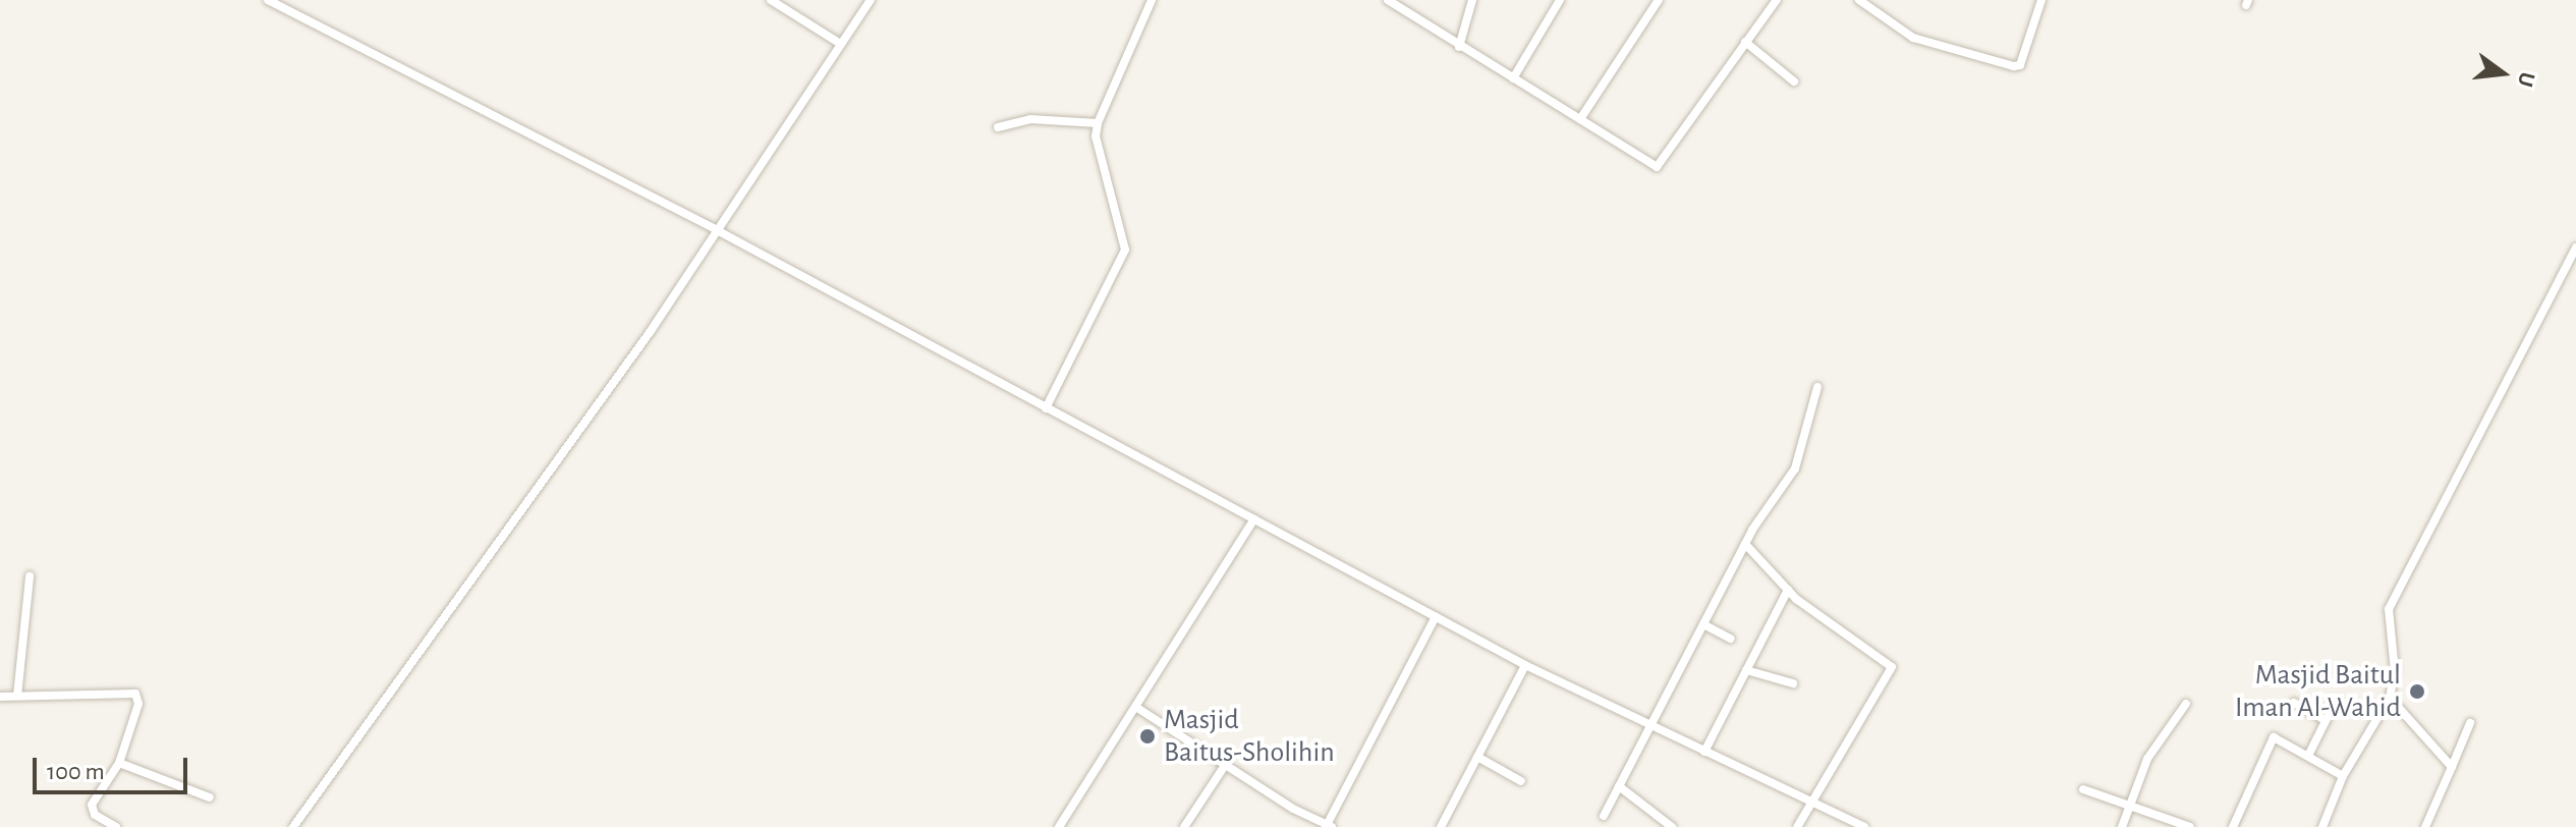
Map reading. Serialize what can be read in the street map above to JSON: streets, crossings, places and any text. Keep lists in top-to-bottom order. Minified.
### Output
{"places":["Masjid Baitul Iman Al-Wahid","Masjid Baitus-Sholihin"],"scale_bar":"100 m","north":"right"}
